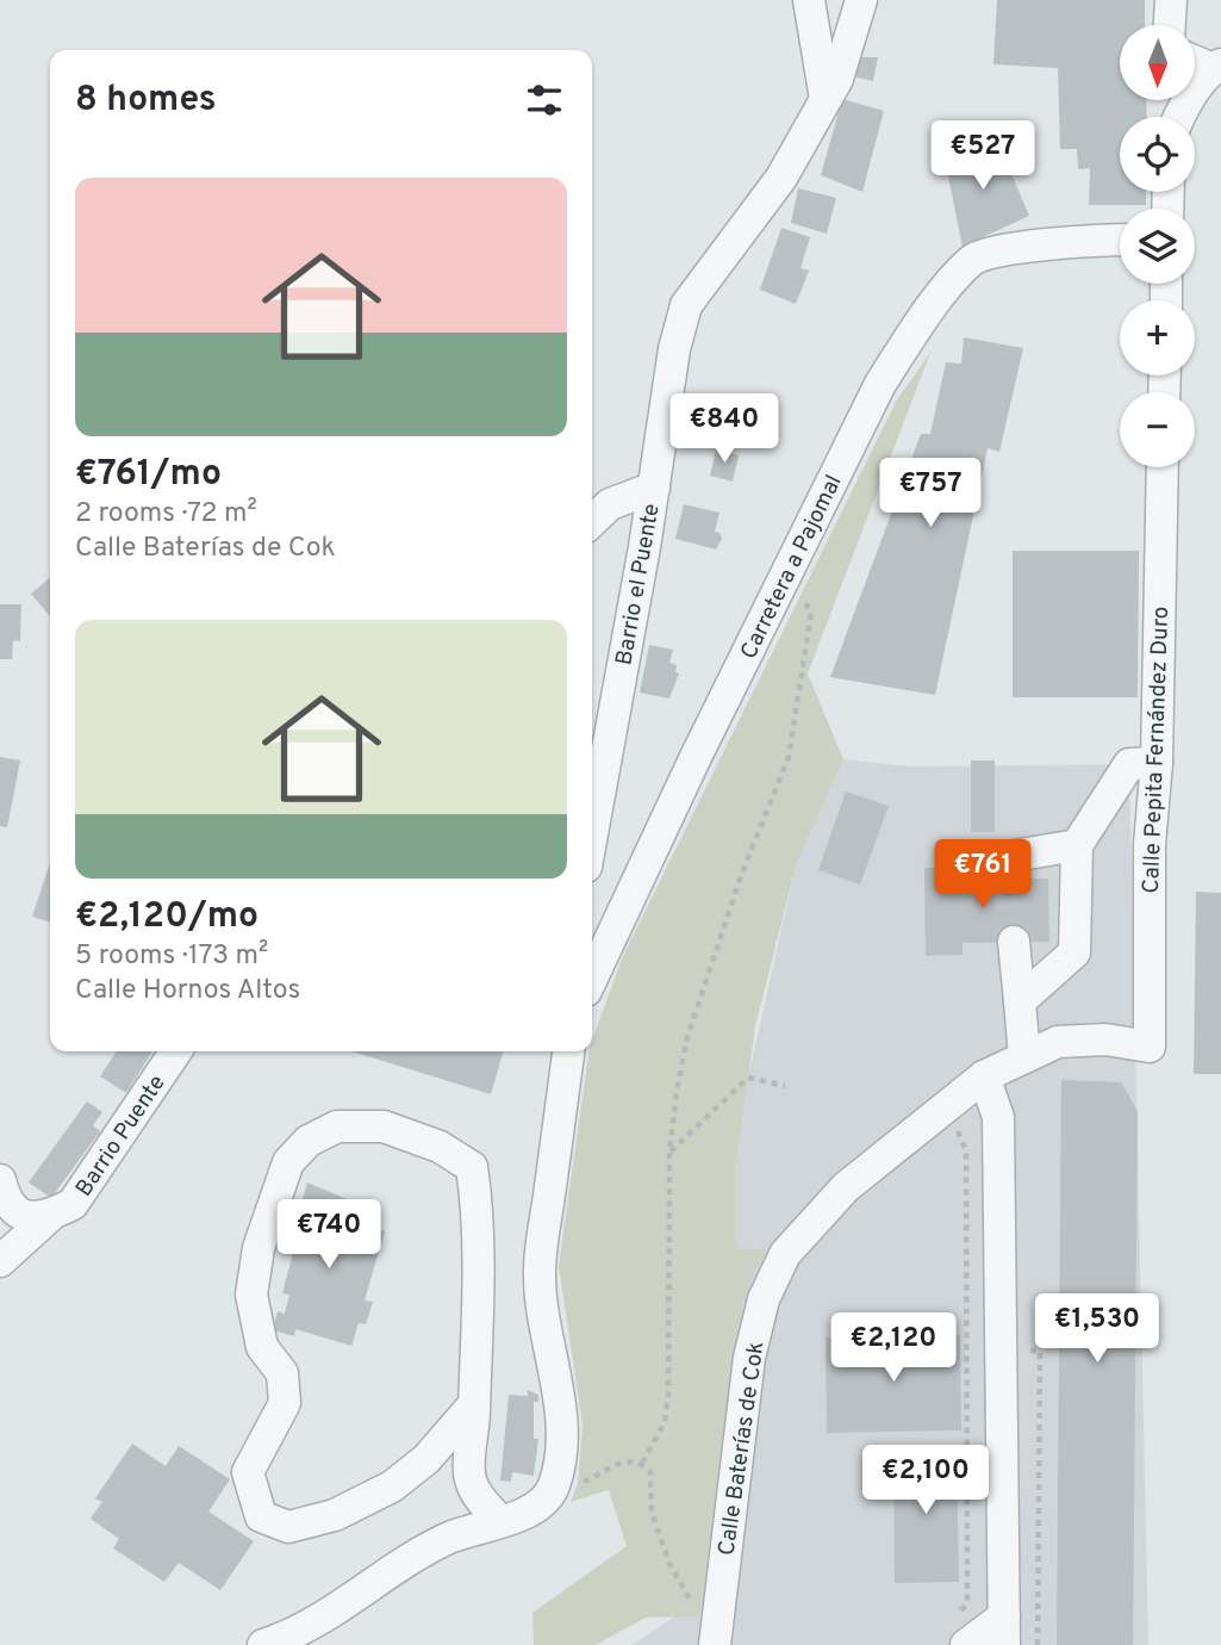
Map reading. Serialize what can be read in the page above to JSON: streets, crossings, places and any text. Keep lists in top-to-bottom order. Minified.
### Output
{"streets":{"street":["Carretera a Pajomal","Barrio el Puente","Calle Pepita Fernández Duro","Barrio Puente","Calle Baterías de Cok"]},"crossings":[["Calle Pepita Fernández Duro","Calle Baterías de Cok"]],"north":"bottom","page":{"map_buttons":["+","−"],"heading":"8 homes","price":["€527","€840","€757","€761","€740","€1,530","€2,120","€2,100"],"list":[{"name":"€761/mo","note":"2 rooms · 72 m² · Calle Baterías de Cok"},{"name":"€2,120/mo","note":"5 rooms · 173 m² · Calle Hornos Altos"}]}}
